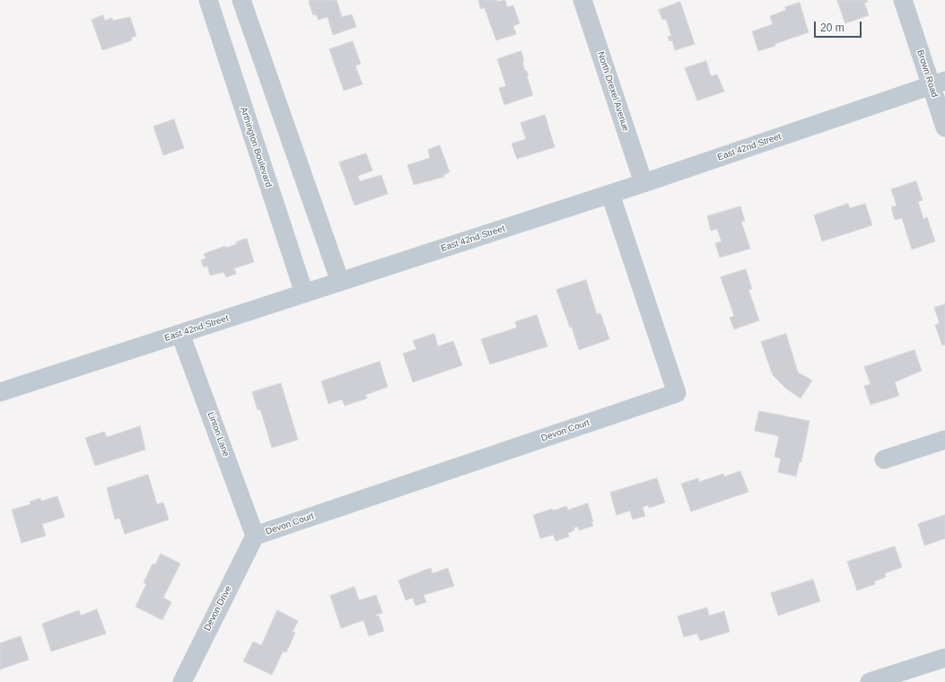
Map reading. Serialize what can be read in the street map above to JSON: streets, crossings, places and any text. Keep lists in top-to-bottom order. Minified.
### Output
{"streets":{"street":["Brown Road","North Drexel Avenue","Arthington Boulevard","East 42nd Street","Devon Court","Linton Lane","Devon Drive"]},"crossings":[["Brown Road","East 42nd Street"],["North Drexel Avenue","East 42nd Street"],["Arthington Boulevard","East 42nd Street"],["East 42nd Street","Devon Court"],["East 42nd Street","Linton Lane"],["Devon Court","Linton Lane"],["Devon Court","Devon Drive"],["Linton Lane","Devon Drive"]],"scale_bar":"20 m"}
